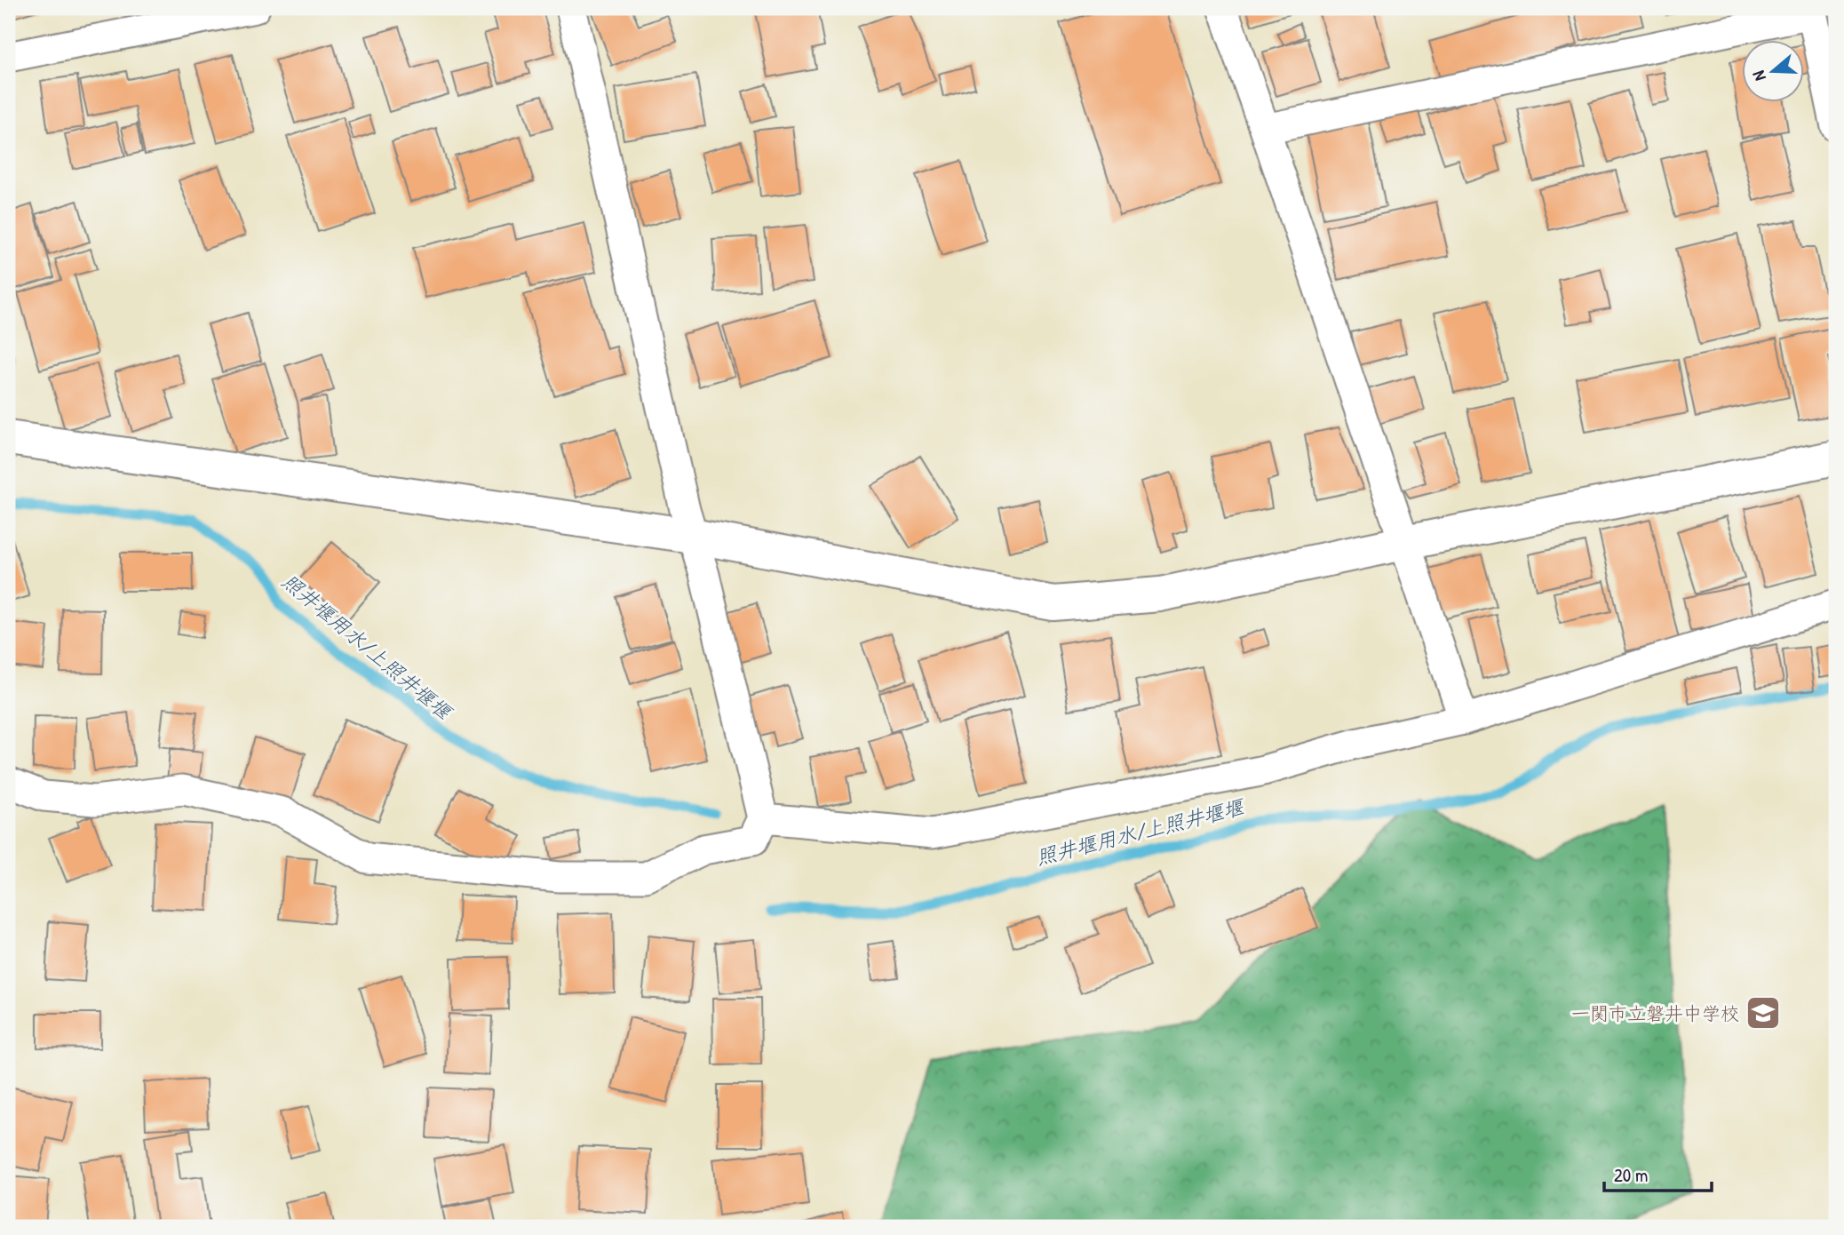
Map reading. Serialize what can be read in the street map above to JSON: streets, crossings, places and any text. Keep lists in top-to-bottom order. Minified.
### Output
{"water":["照井堰用水/上照井堰堰"],"places":{"school or university":["一関市立磐井中学校"]},"scale_bar":"20 m","north":"left"}
